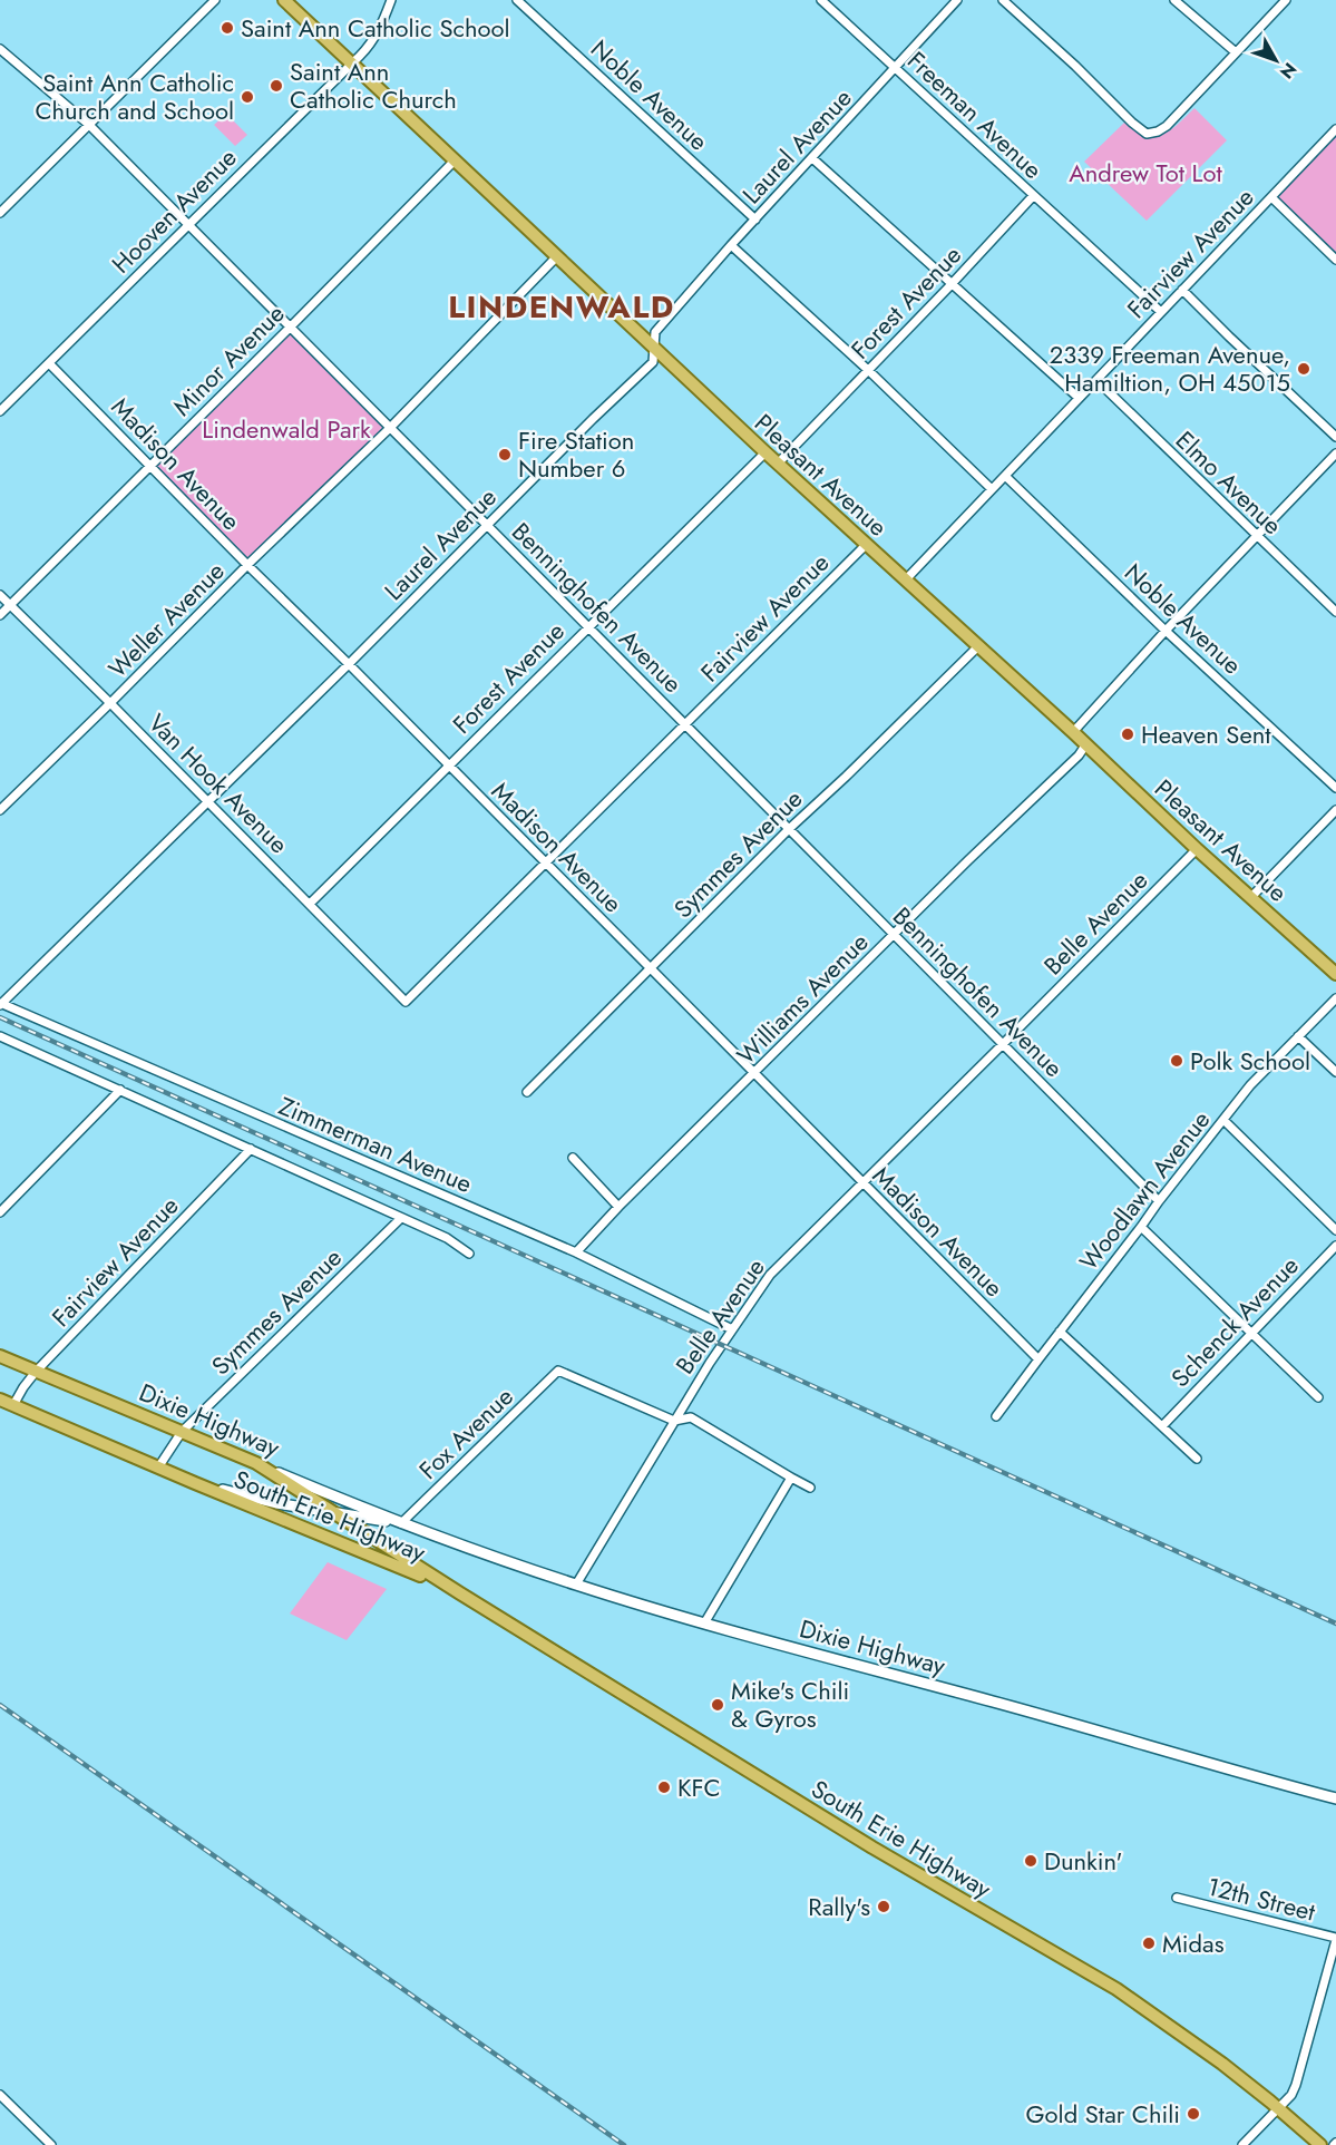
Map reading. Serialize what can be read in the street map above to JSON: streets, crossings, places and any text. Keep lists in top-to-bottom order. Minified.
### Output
{"streets":{"main road":["Pleasant Avenue","Dixie Highway","South Erie Highway"],"street":["Noble Avenue","Freeman Avenue","Laurel Avenue","Hooven Avenue","Fairview Avenue","Forest Avenue","Minor Avenue","Madison Avenue","Elmo Avenue","Benninghofen Avenue","Weller Avenue","Van Hook Avenue","Symmes Avenue","Belle Avenue","Williams Avenue","Zimmerman Avenue","Woodlawn Avenue","Schenck Avenue","Fox Avenue","12th Street"]},"crossings":[["Noble Avenue","Laurel Avenue"],["Noble Avenue","Fairview Avenue"],["Freeman Avenue","Laurel Avenue"],["Freeman Avenue","Fairview Avenue"],["Freeman Avenue","Forest Avenue"],["Laurel Avenue","Madison Avenue"],["Laurel Avenue","Pleasant Avenue"],["Laurel Avenue","Benninghofen Avenue"],["Laurel Avenue","Van Hook Avenue"],["Laurel Avenue","Zimmerman Avenue"],["Hooven Avenue","Madison Avenue"],["Hooven Avenue","Pleasant Avenue"],["Hooven Avenue","Benninghofen Avenue"],["Fairview Avenue","Madison Avenue"],["Fairview Avenue","Pleasant Avenue"],["Fairview Avenue","Elmo Avenue"],["Fairview Avenue","Benninghofen Avenue"],["Fairview Avenue","Van Hook Avenue"],["Fairview Avenue","Dixie Highway"],["Forest Avenue","Madison Avenue"],["Forest Avenue","Pleasant Avenue"],["Forest Avenue","Benninghofen Avenue"],["Forest Avenue","Van Hook Avenue"],["Minor Avenue","Madison Avenue"],["Minor Avenue","Pleasant Avenue"],["Minor Avenue","Benninghofen Avenue"],["Minor Avenue","Van Hook Avenue"],["Madison Avenue","Weller Avenue"],["Madison Avenue","Symmes Avenue"],["Madison Avenue","Belle Avenue"],["Madison Avenue","Williams Avenue"],["Madison Avenue","Woodlawn Avenue"],["Pleasant Avenue","Weller Avenue"],["Pleasant Avenue","Symmes Avenue"],["Pleasant Avenue","Belle Avenue"],["Pleasant Avenue","Williams Avenue"],["Benninghofen Avenue","Weller Avenue"],["Benninghofen Avenue","Symmes Avenue"],["Benninghofen Avenue","Belle Avenue"],["Benninghofen Avenue","Williams Avenue"],["Benninghofen Avenue","Woodlawn Avenue"],["Weller Avenue","Van Hook Avenue"],["Symmes Avenue","Dixie Highway"],["Belle Avenue","Zimmerman Avenue"],["Belle Avenue","Dixie Highway"],["Belle Avenue","Fox Avenue"],["Williams Avenue","Zimmerman Avenue"],["Dixie Highway","Fox Avenue"],["Dixie Highway","South Erie Highway"]],"districts":["LINDENWALD"],"parks":["Andrew Tot Lot","Lindenwald Park"],"places":["Saint Ann Catholic School","Saint Ann Catholic Church","Saint Ann Catholic Church and School","2339 Freeman Avenue, Hamiltion, OH 45015","Fire Station Number 6","Heaven Sent","Polk School","Mike's Chili & Gyros","KFC","Dunkin'","Rally's","Midas","Gold Star Chili"],"north":"bottom right"}
